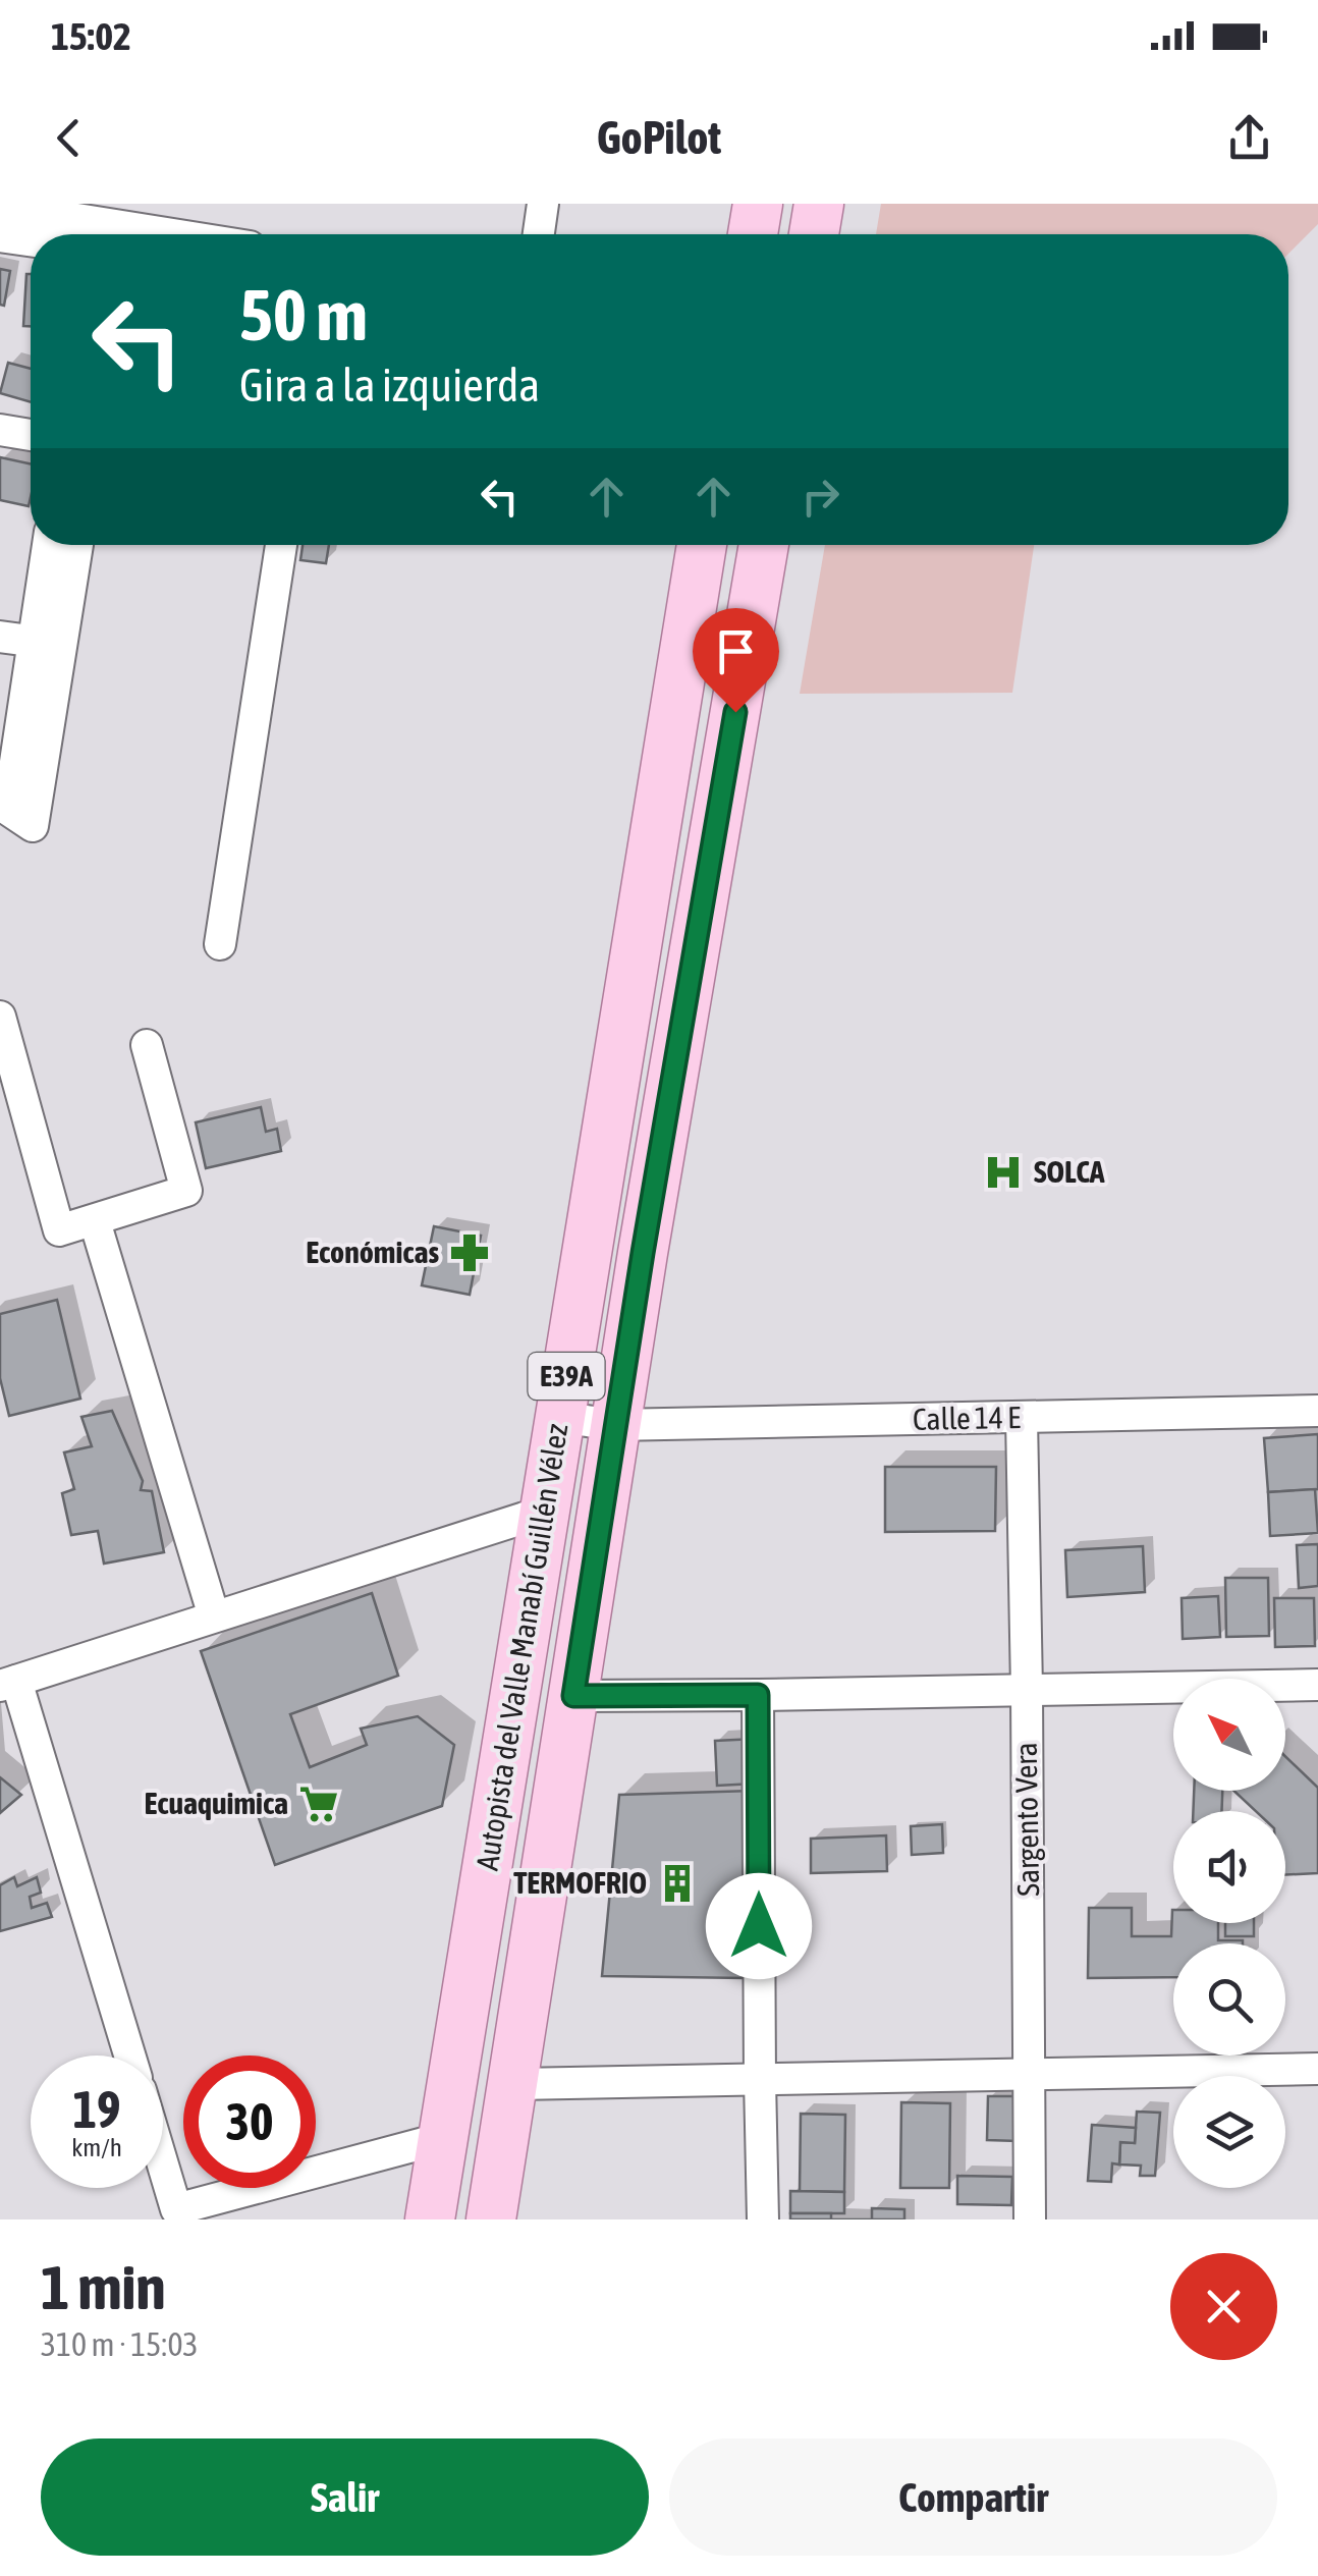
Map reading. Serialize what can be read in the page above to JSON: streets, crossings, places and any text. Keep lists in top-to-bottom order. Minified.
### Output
{"streets":{"main road":["E39A","Autopista del Valle Manabí Guillén Vélez"],"street":["Calle 14 E","Sargento Vera"]},"crossings":[["Calle 14 E","Autopista del Valle Manabí Guillén Vélez"],["Calle 14 E","Sargento Vera"]],"places":{"hospital":["SOLCA"],"pharmacy":["Económicas"],"supermarket":["Ecuaquimica"],"building":["TERMOFRIO"]},"north":"top left","page":{"status":"15:02","header":"GoPilot","turn":["50 m","Gira a la izquierda"],"speed":"19 km/h","limit":"30","heading":["1 min","310 m · 15:03"],"buttons":["Salir","Compartir"]}}
